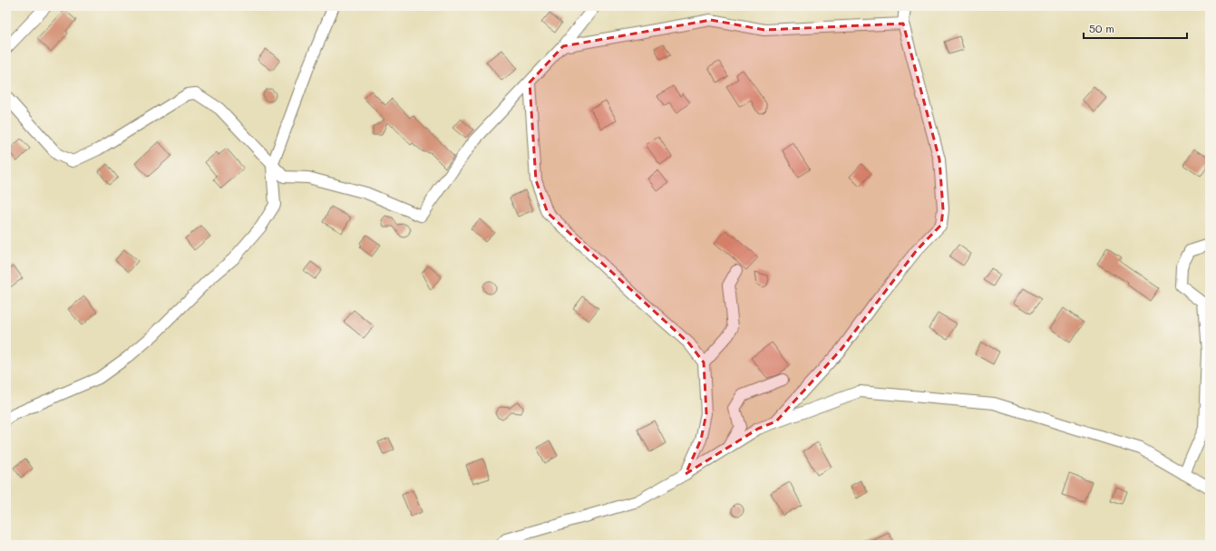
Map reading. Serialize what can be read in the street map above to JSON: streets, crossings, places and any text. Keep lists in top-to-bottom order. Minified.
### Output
{"scale_bar":"50 m"}
